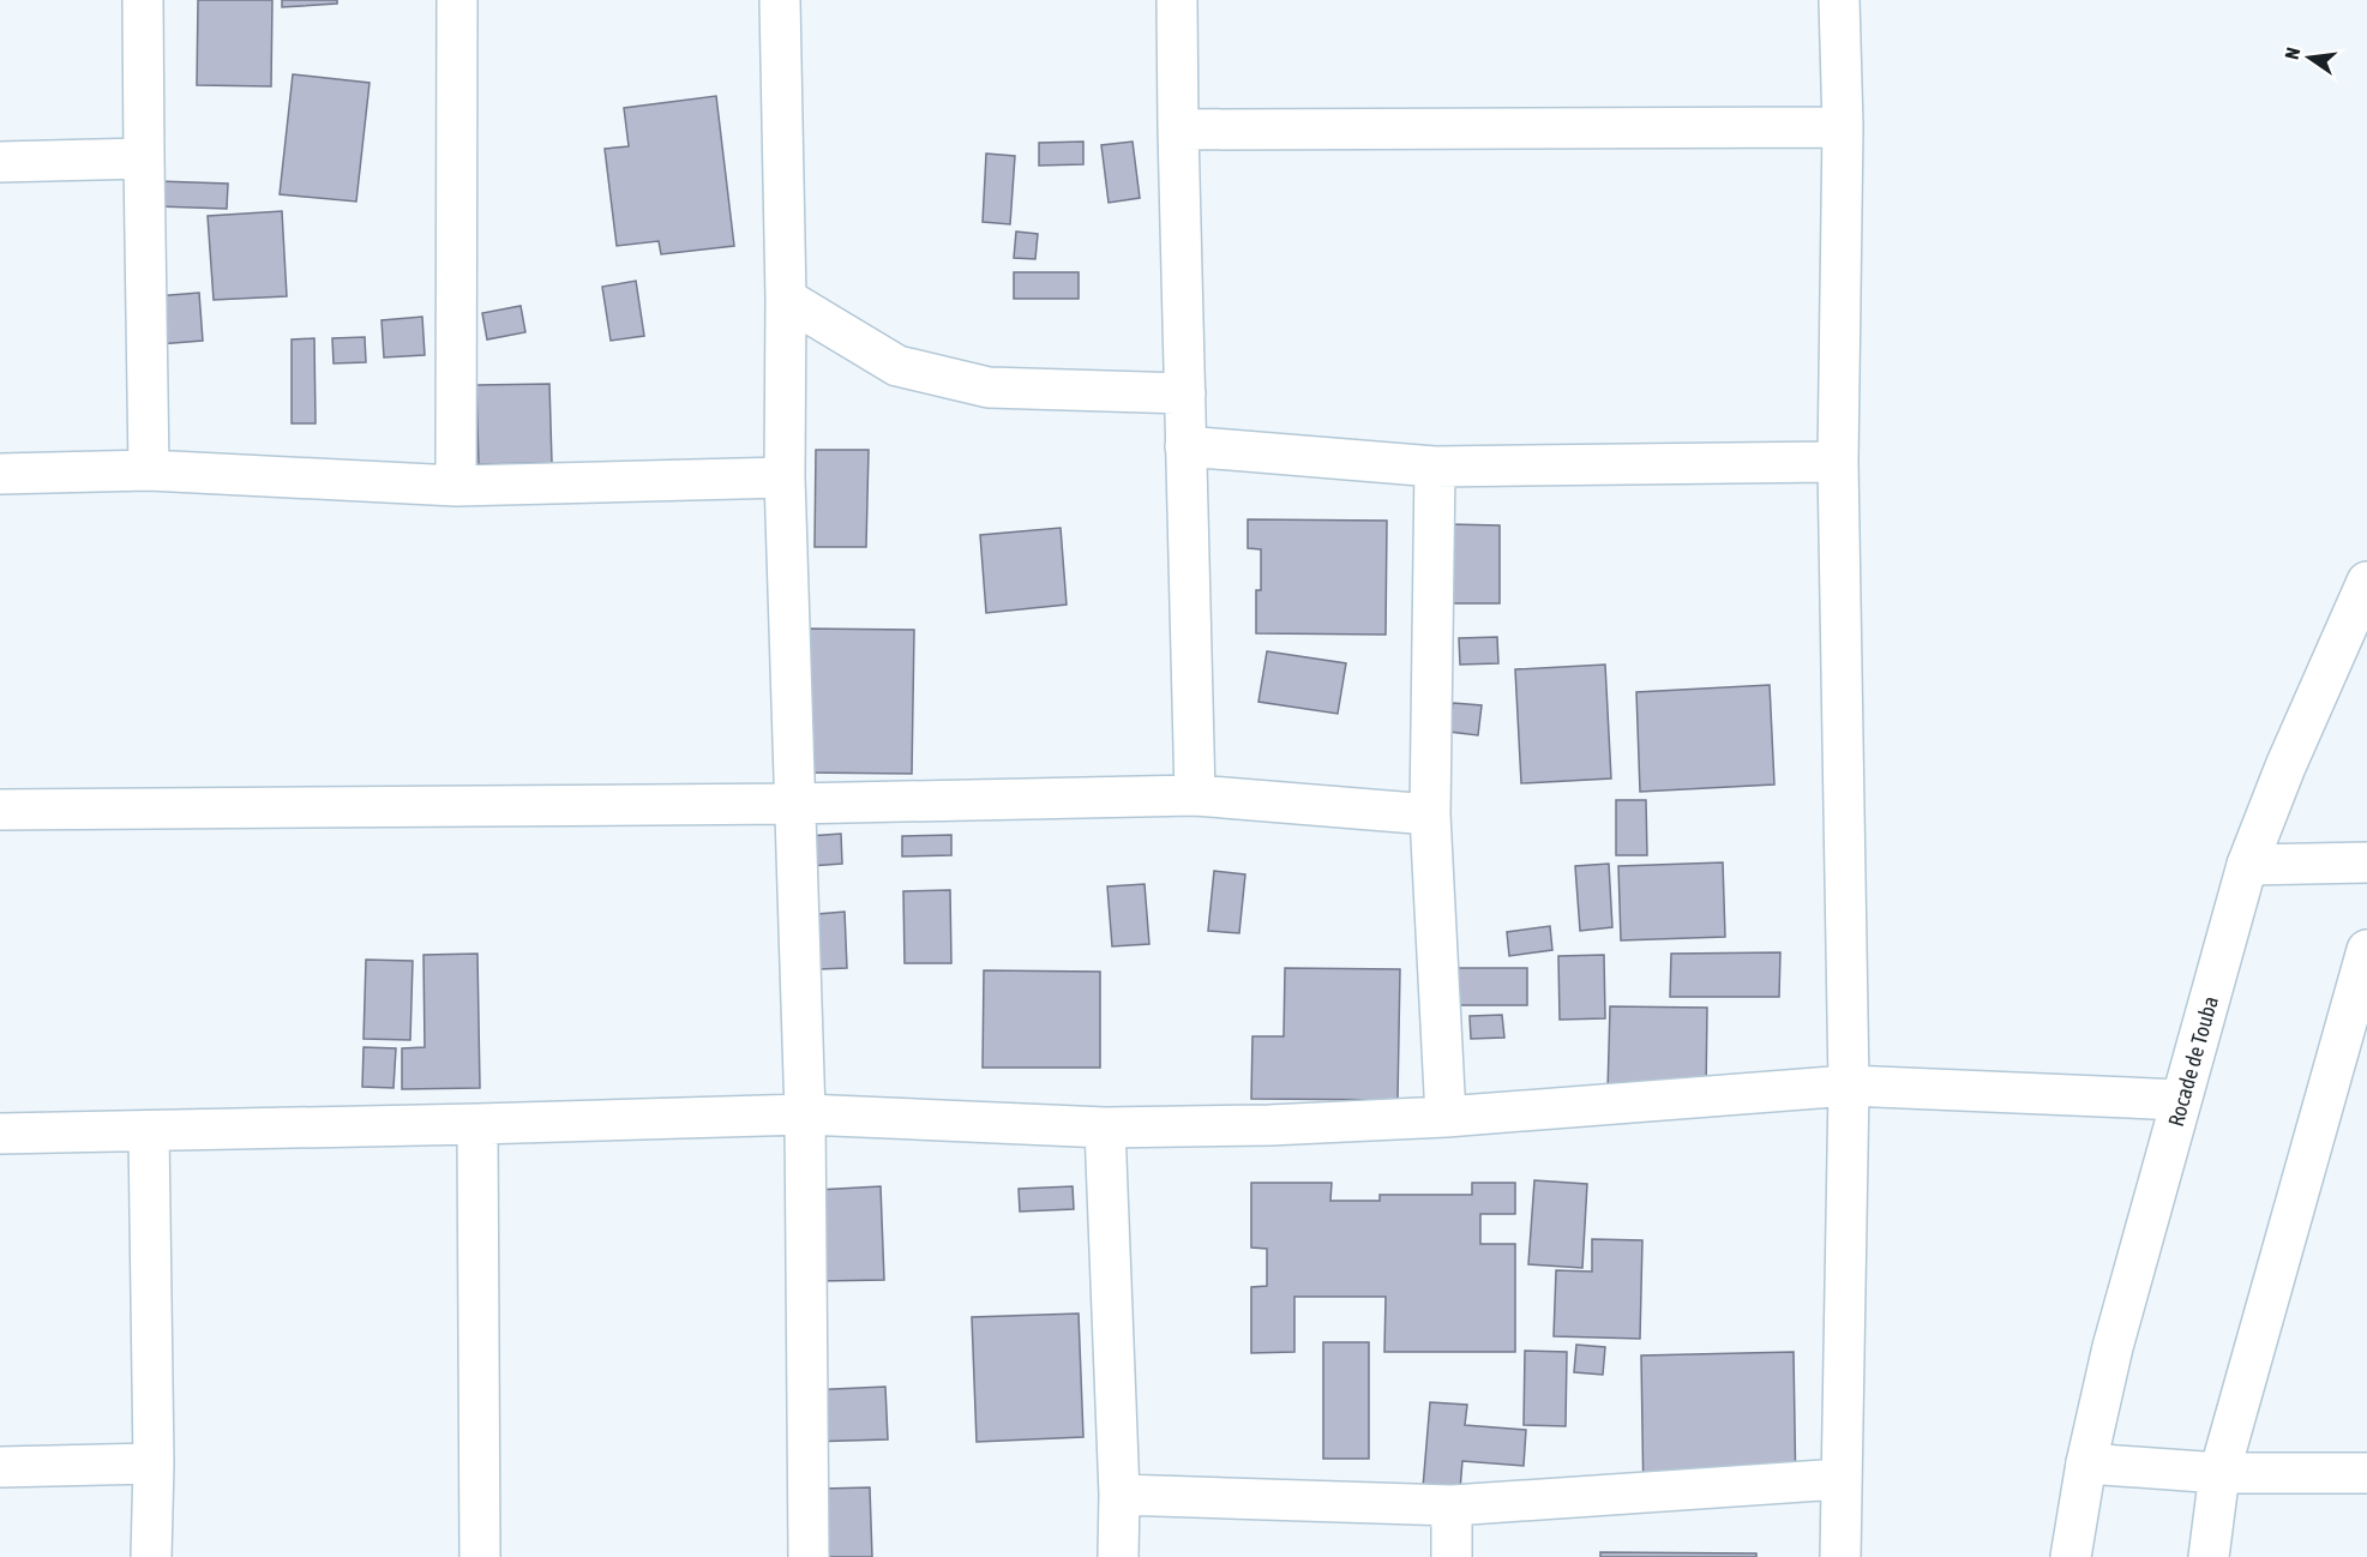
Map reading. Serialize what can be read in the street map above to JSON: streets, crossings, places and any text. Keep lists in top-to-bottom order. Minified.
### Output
{"streets":{"street":["Rocade de Touba"]},"north":"left"}
